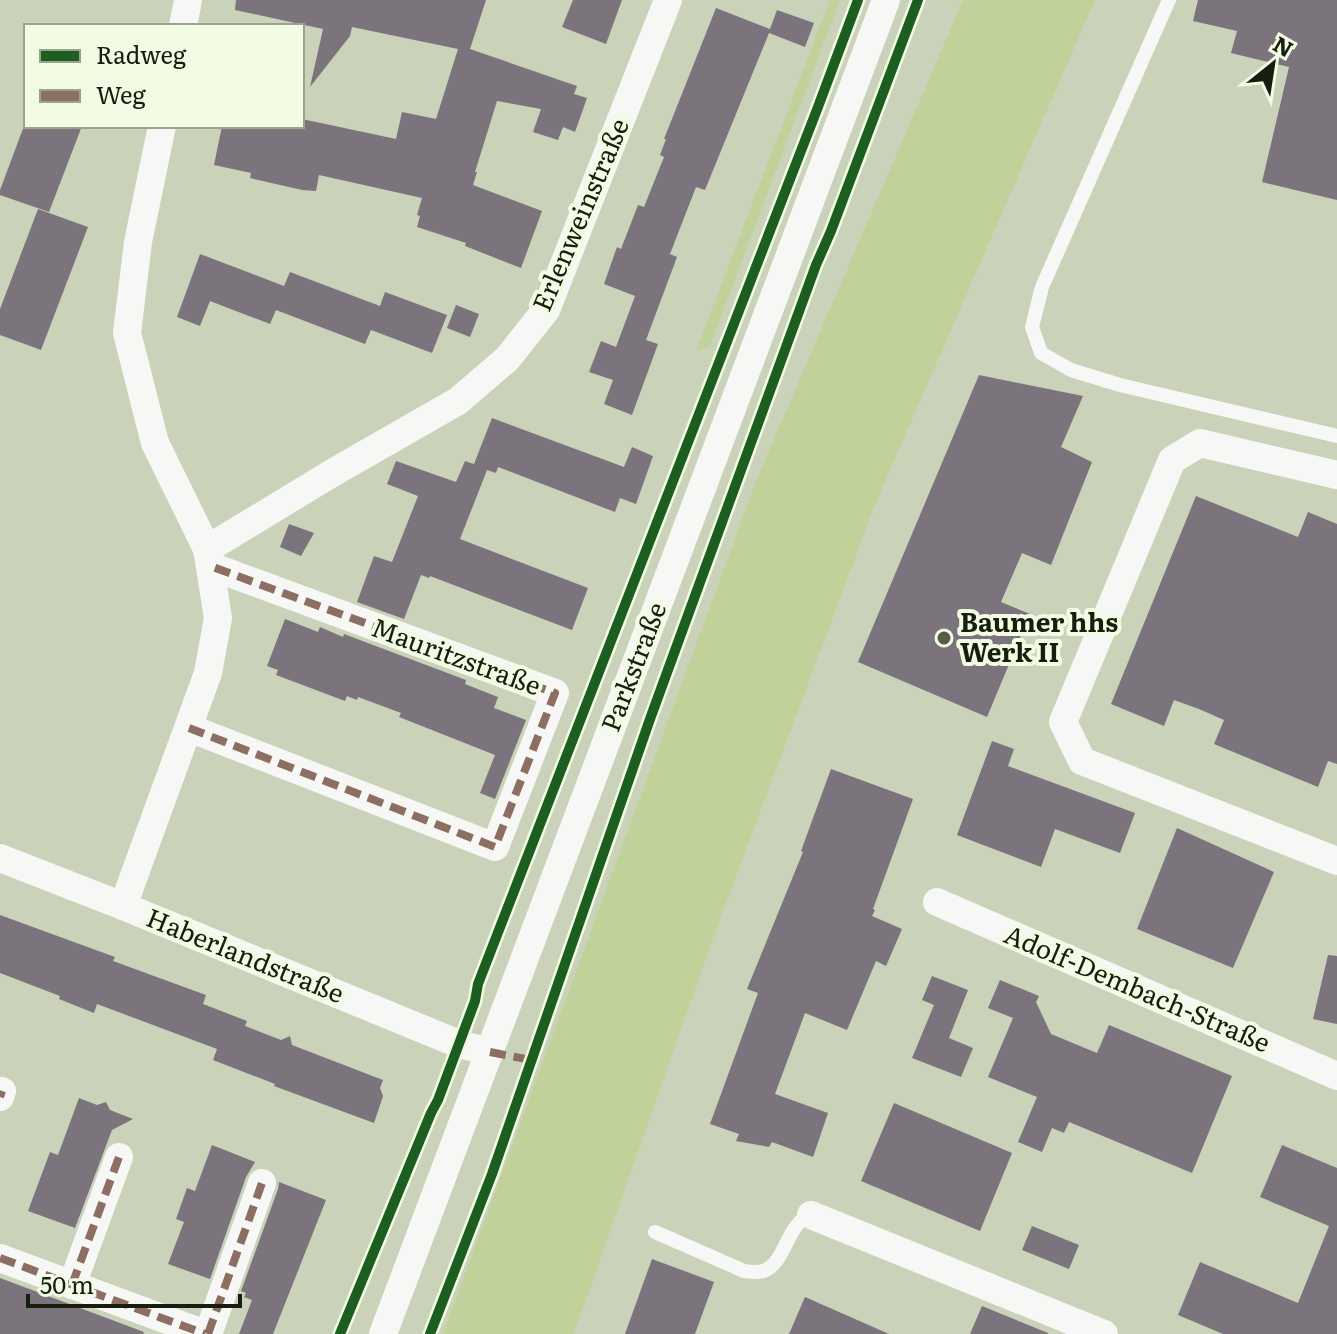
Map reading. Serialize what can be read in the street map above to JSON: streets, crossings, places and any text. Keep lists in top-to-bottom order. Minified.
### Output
{"streets":{"street":["Erlenweinstraße","Mauritzstraße","Parkstraße","Haberlandstraße","Adolf-Dembach-Straße"]},"crossings":[["Erlenweinstraße","Mauritzstraße"],["Parkstraße","Haberlandstraße"]],"places":["Baumer hhs Werk II"],"legend":["Radweg","Weg"],"scale_bar":"50 m","north":"top right"}
